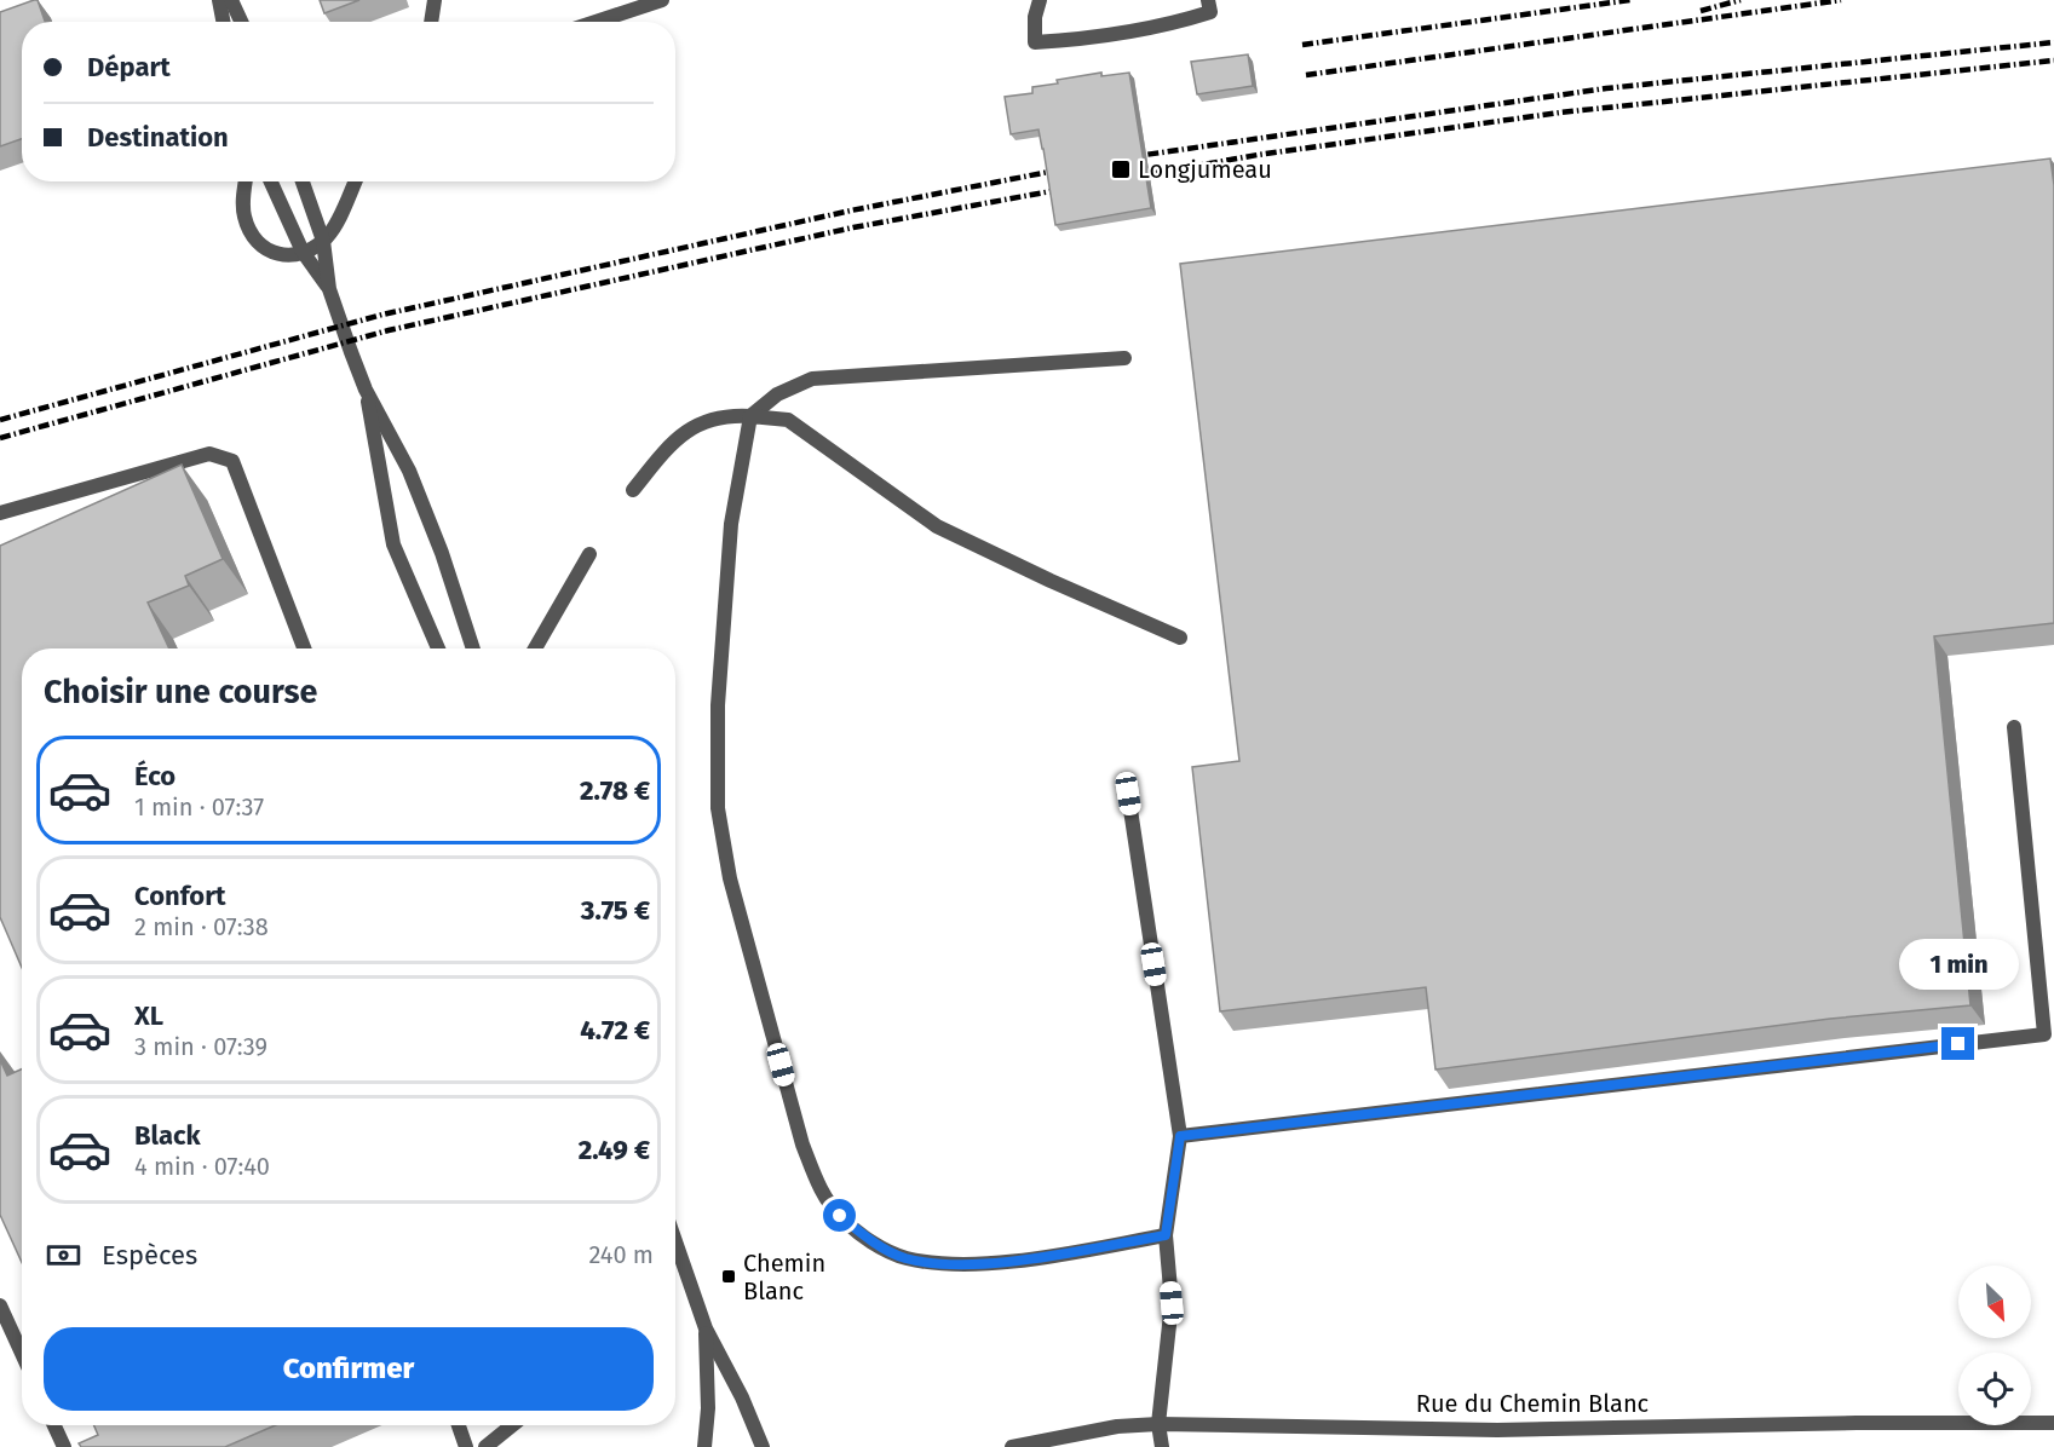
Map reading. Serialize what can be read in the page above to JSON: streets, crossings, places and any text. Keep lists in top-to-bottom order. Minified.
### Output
{"streets":{"street":["Rue du Chemin Blanc"]},"places":{"transit":["Longjumeau","Chemin Blanc"]},"north":"bottom right","page":{"banner":["Départ","Destination"],"heading":"Choisir une course","list":[{"name":"Éco","note":"1 min · 07:37","value":"2.78 €"},{"name":"Confort","note":"2 min · 07:38","value":"3.75 €"},{"name":"XL","note":"3 min · 07:39","value":"4.72 €"},{"name":"Black","note":"4 min · 07:40","value":"2.49 €"}],"bubble":"1 min","pay":["Espèces","240 m"],"buttons":"Confirmer"}}
